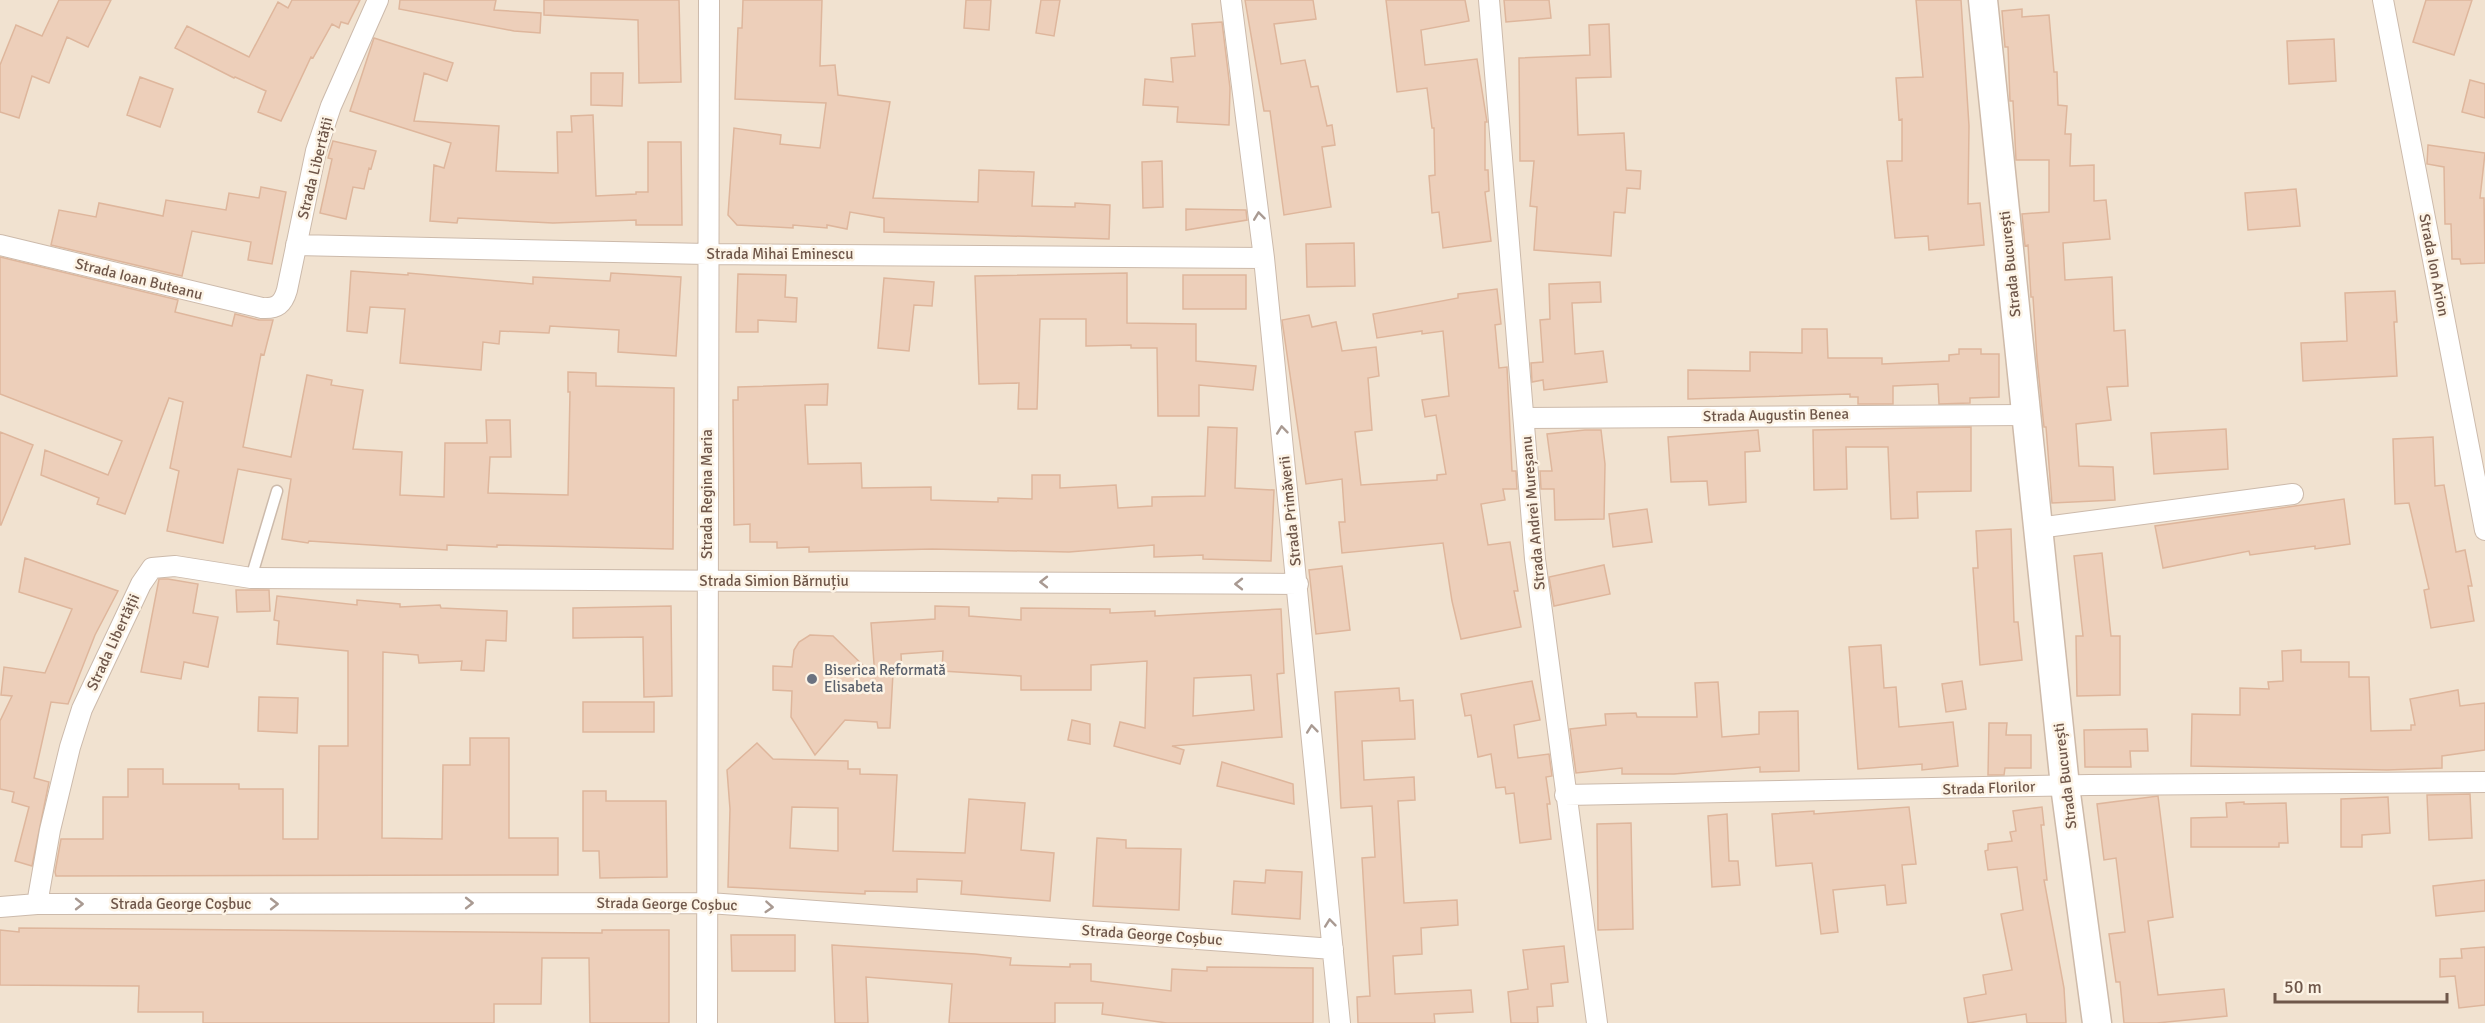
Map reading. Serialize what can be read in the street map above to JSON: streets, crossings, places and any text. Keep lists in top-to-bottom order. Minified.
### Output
{"streets":{"main road":["Strada București"],"street":["Strada Libertății","Strada Mihai Eminescu","Strada Ion Arion","Strada Ioan Buteanu","Strada Augustin Benea","Strada Regina Maria","Strada Primăverii","Strada Andrei Mureșanu","Strada Simion Bărnuțiu","Strada Florilor","Strada George Coșbuc"]},"crossings":[["Strada Libertății","Strada Mihai Eminescu"],["Strada Libertății","Strada Ioan Buteanu"],["Strada Libertății","Strada Simion Bărnuțiu"],["Strada Libertății","Strada George Coșbuc"],["Strada Mihai Eminescu","Strada Regina Maria"],["Strada Mihai Eminescu","Strada Primăverii"],["Strada București","Strada Augustin Benea"],["Strada București","Strada Florilor"],["Strada Augustin Benea","Strada Andrei Mureșanu"],["Strada Regina Maria","Strada Simion Bărnuțiu"],["Strada Regina Maria","Strada George Coșbuc"],["Strada Primăverii","Strada Simion Bărnuțiu"],["Strada Primăverii","Strada George Coșbuc"],["Strada Andrei Mureșanu","Strada Florilor"]],"one_way":["Strada Primăverii","Strada Simion Bărnuțiu","Strada George Coșbuc"],"places":["Biserica Reformată Elisabeta"],"scale_bar":"50 m"}
